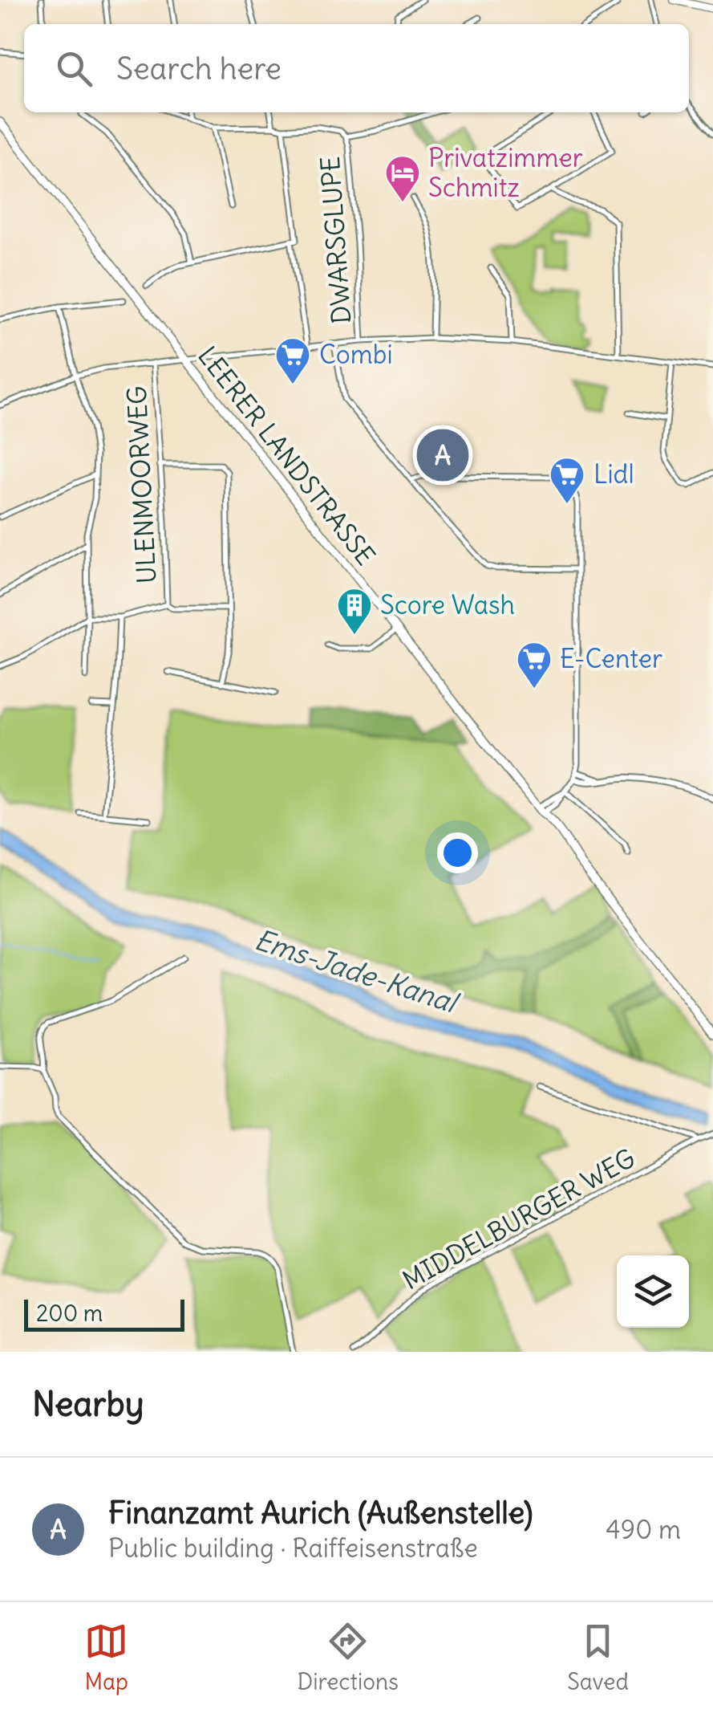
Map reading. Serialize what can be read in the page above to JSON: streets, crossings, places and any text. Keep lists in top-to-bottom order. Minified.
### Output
{"streets":{"main road":["LEERER LANDSTRASSE"],"street":["DWARSGLUPE","ULENMOORWEG","MIDDELBURGER WEG"]},"water":["Ems-Jade-Kanal"],"places":{"hotel":["Privatzimmer Schmitz"],"supermarket":["Combi","Lidl","E-Center"],"building":["Score Wash"]},"scale_bar":"200 m","page":{"search":"Search here","pins":"A","scale":"200 m","heading":"Nearby","list":[{"mark":"A","name":"Finanzamt Aurich (Außenstelle)","note":"Public building · Raiffeisenstraße","value":"490 m"}],"nav":["Map","Directions","Saved"]}}
